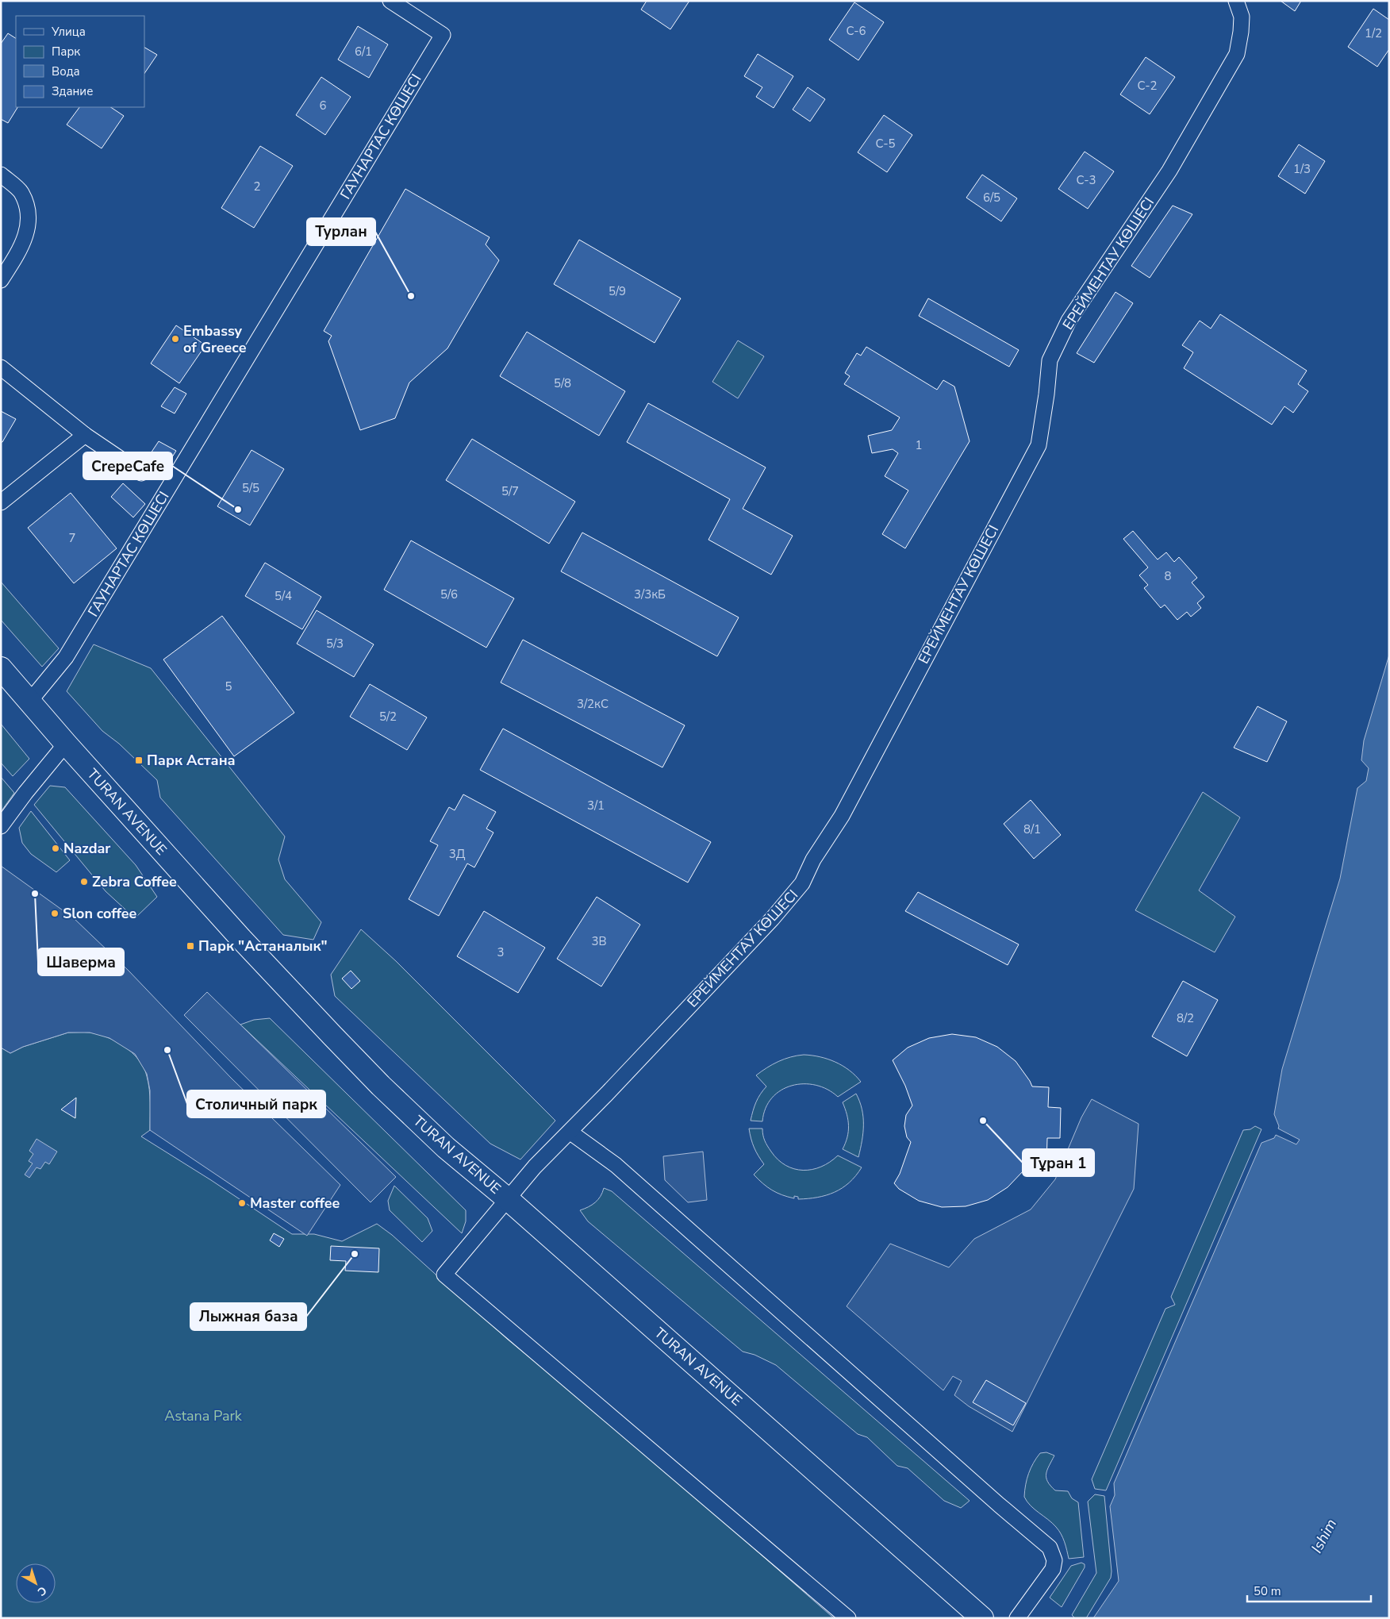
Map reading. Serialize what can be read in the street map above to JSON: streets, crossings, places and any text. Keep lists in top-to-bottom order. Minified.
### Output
{"streets":{"main road":["TURAN AVENUE"],"street":["ГАУHАРТАС КӨШЕСІ","ЕРЕЙМЕНТАУ КӨШЕСІ"]},"crossings":[["ГАУHАРТАС КӨШЕСІ","TURAN AVENUE"],["ЕРЕЙМЕНТАУ КӨШЕСІ","TURAN AVENUE"]],"water":["Ishim"],"parks":["Astana Park"],"places":{"other":["Турлан","Embassy of Greece","CrepeCafe","Nazdar","Zebra Coffee","Шаверма","Slon coffee","Столичный парк","Тұран 1","Master coffee","Лыжная база"],"transit":["Парк Астана","Парк \"Астаналык\""]},"house_numbers":["C-6","1/2","6/1","C-2","6","C-5","1/3","C-3","2","6/5","5/9","5/8","1","5/5","5/7","7","8","5/6","3/3кБ","5/4","5/3","5","3/2кC","5/2","3/1","8/1","3Д","3В","3","8/2"],"legend":["Улица","Парк","Вода","Здание"],"scale_bar":"50 m","north":"bottom right"}
